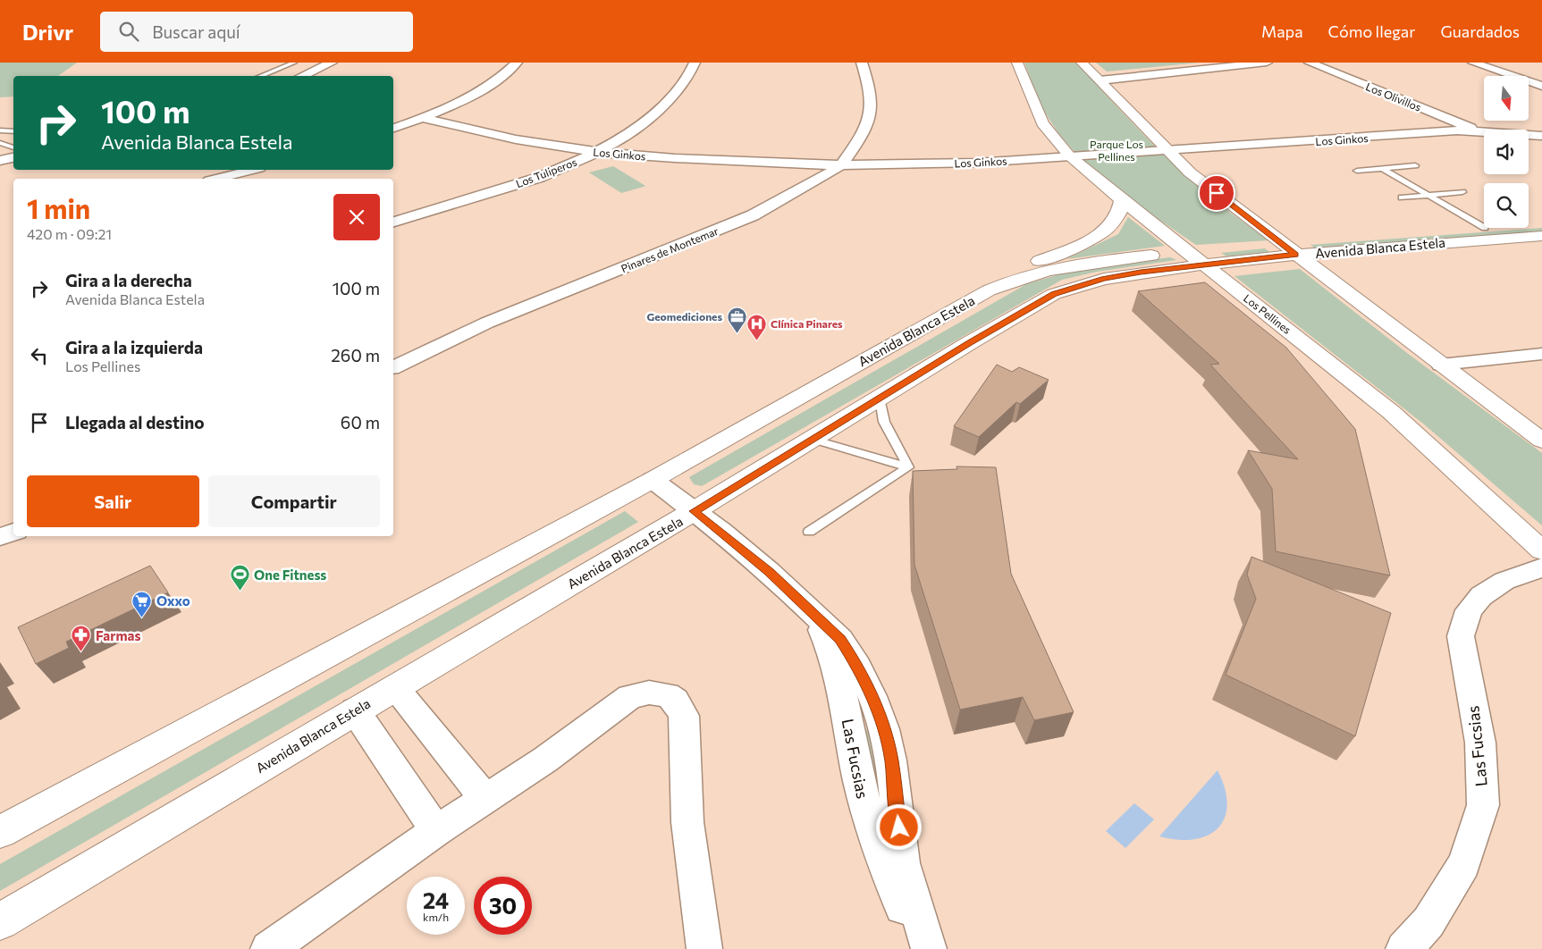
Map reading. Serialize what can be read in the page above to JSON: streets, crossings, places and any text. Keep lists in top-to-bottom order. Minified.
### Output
{"streets":{"main road":["Avenida Blanca Estela","Los Pellines"],"street":["Los Olivillos","Los Ginkos","Los Tuliperos","Pinares de Montemar","Las Fucsias"]},"crossings":[["Los Olivillos","Los Ginkos"],["Los Ginkos","Los Tuliperos"],["Los Ginkos","Pinares de Montemar"],["Los Ginkos","Los Pellines"],["Avenida Blanca Estela","Los Pellines"],["Avenida Blanca Estela","Las Fucsias"]],"parks":["Parque Los Pellines"],"places":{"office":["Geomediciones"],"hospital":["Clínica Pinares"],"sports":["One Fitness"],"supermarket":["Oxxo"],"pharmacy":["Farmas"]},"north":"bottom","page":{"header":"Drivr","search":"Buscar aquí","nav":["Mapa","Cómo llegar","Guardados"],"turn":["100 m","Avenida Blanca Estela"],"heading":["1 min","420 m · 09:21"],"list":[{"name":"Gira a la derecha","note":"Avenida Blanca Estela","value":"100 m"},{"name":"Gira a la izquierda","note":"Los Pellines","value":"260 m"},{"name":"Llegada al destino","value":"60 m"}],"buttons":["Salir","Compartir"],"speed":"24 km/h","limit":"30"}}
